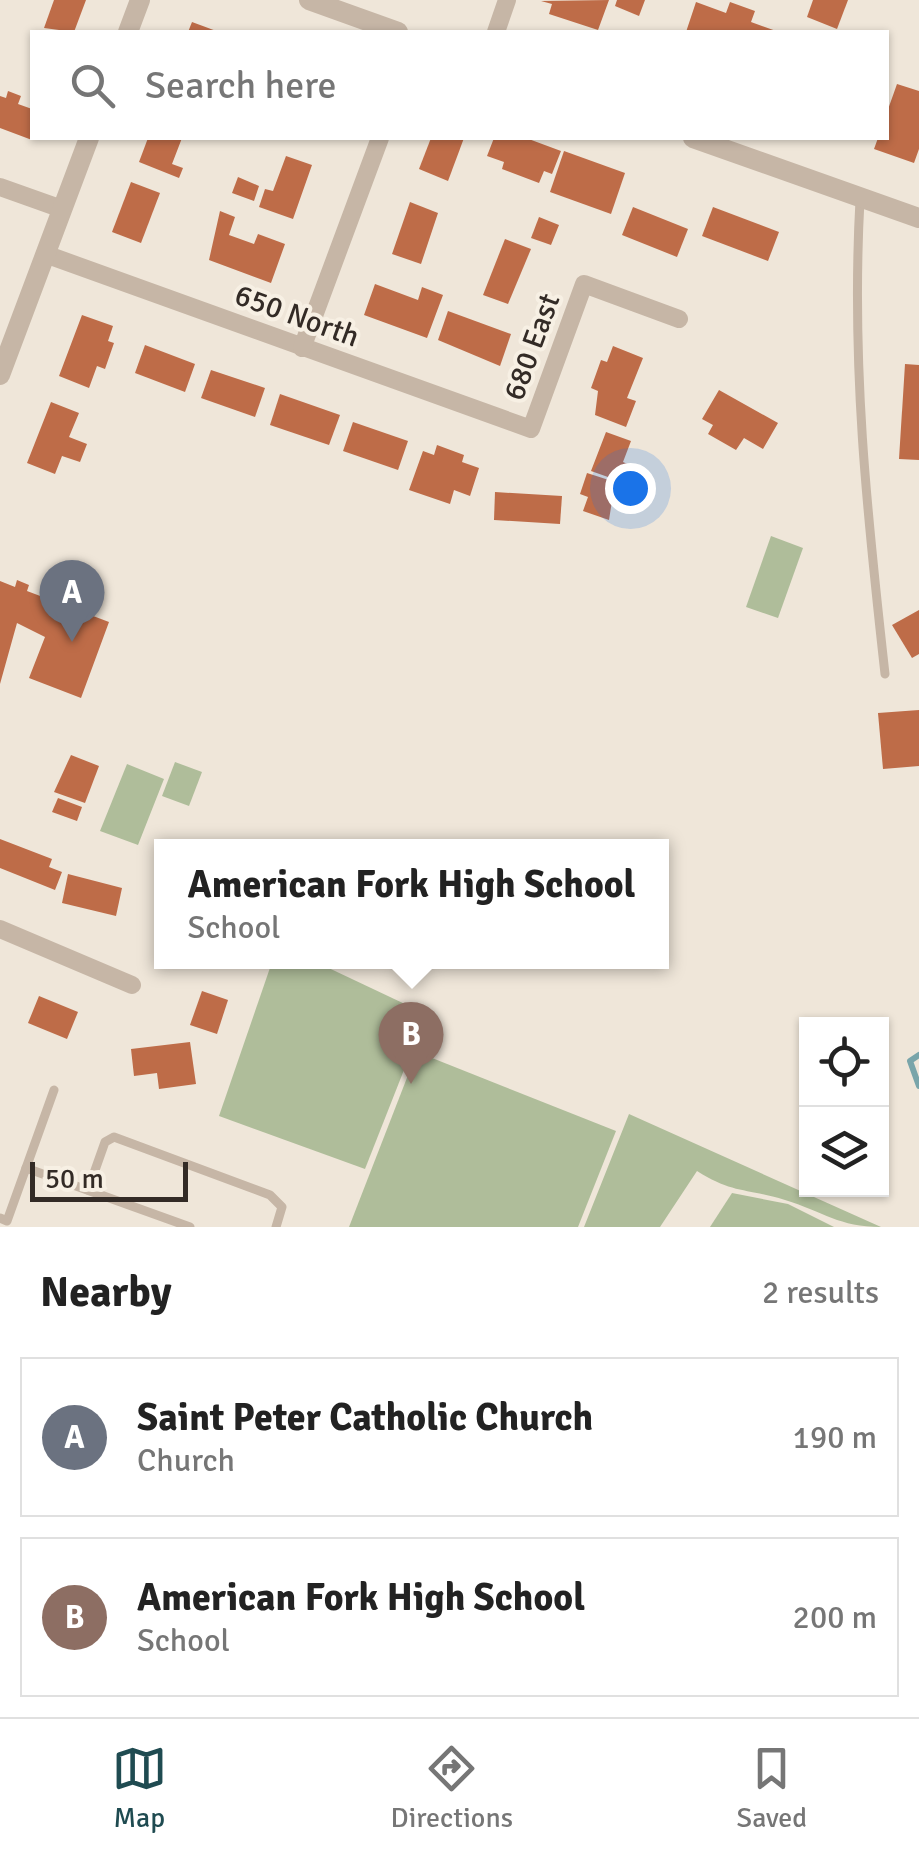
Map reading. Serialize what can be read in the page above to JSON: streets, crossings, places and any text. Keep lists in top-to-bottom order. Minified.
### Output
{"streets":{"street":["650 North","680 East"]},"crossings":[["650 North","680 East"]],"scale_bar":"50 m","page":{"search":"Search here","pins":["A","B"],"popup":["American Fork High School","School"],"scale":"50 m","heading":["Nearby","2 results"],"list":[{"mark":"A","name":"Saint Peter Catholic Church","note":"Church","value":"190 m"},{"mark":"B","name":"American Fork High School","note":"School","value":"200 m"}],"nav":["Map","Directions","Saved"]}}
